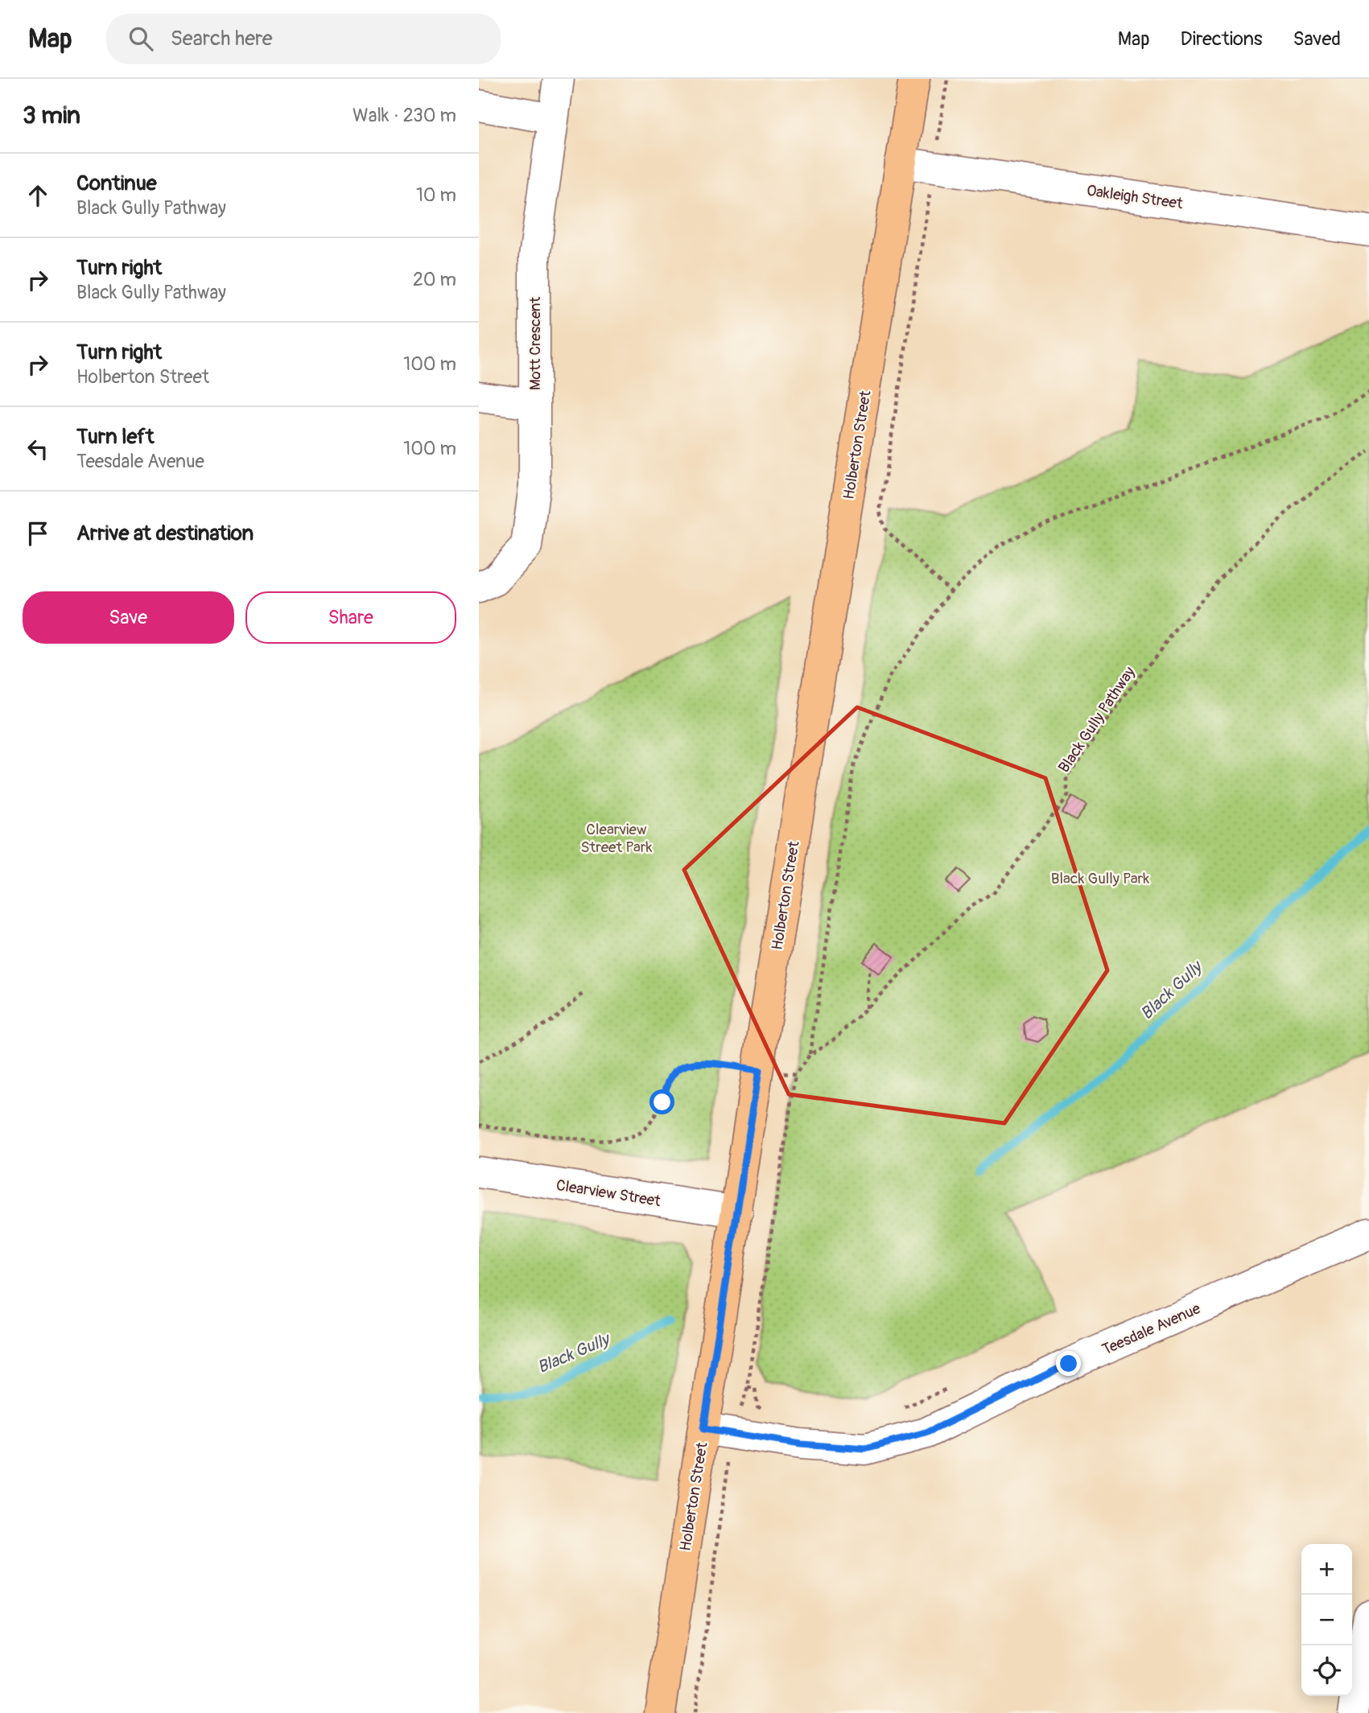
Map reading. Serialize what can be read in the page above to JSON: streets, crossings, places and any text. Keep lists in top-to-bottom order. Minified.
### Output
{"streets":{"main road":["Holberton Street"],"street":["Oakleigh Street","Mott Crescent","Clearview Street","Teesdale Avenue"],"path":["Black Gully Pathway"]},"crossings":[["Oakleigh Street","Holberton Street"],["Holberton Street","Clearview Street"],["Holberton Street","Teesdale Avenue"]],"water":["Black Gully"],"parks":["Clearview Street Park","Black Gully Park"],"page":{"header":"Map","search":"Search here","nav":["Map","Directions","Saved"],"heading":["3 min","Walk · 230 m"],"list":[["Continue","Black Gully Pathway","10 m"],["Turn right","Black Gully Pathway","20 m"],["Turn right","Holberton Street","100 m"],["Turn left","Teesdale Avenue","100 m"],"Arrive at destination"],"buttons":["Save","Share"],"map_buttons":["+","−"]}}
